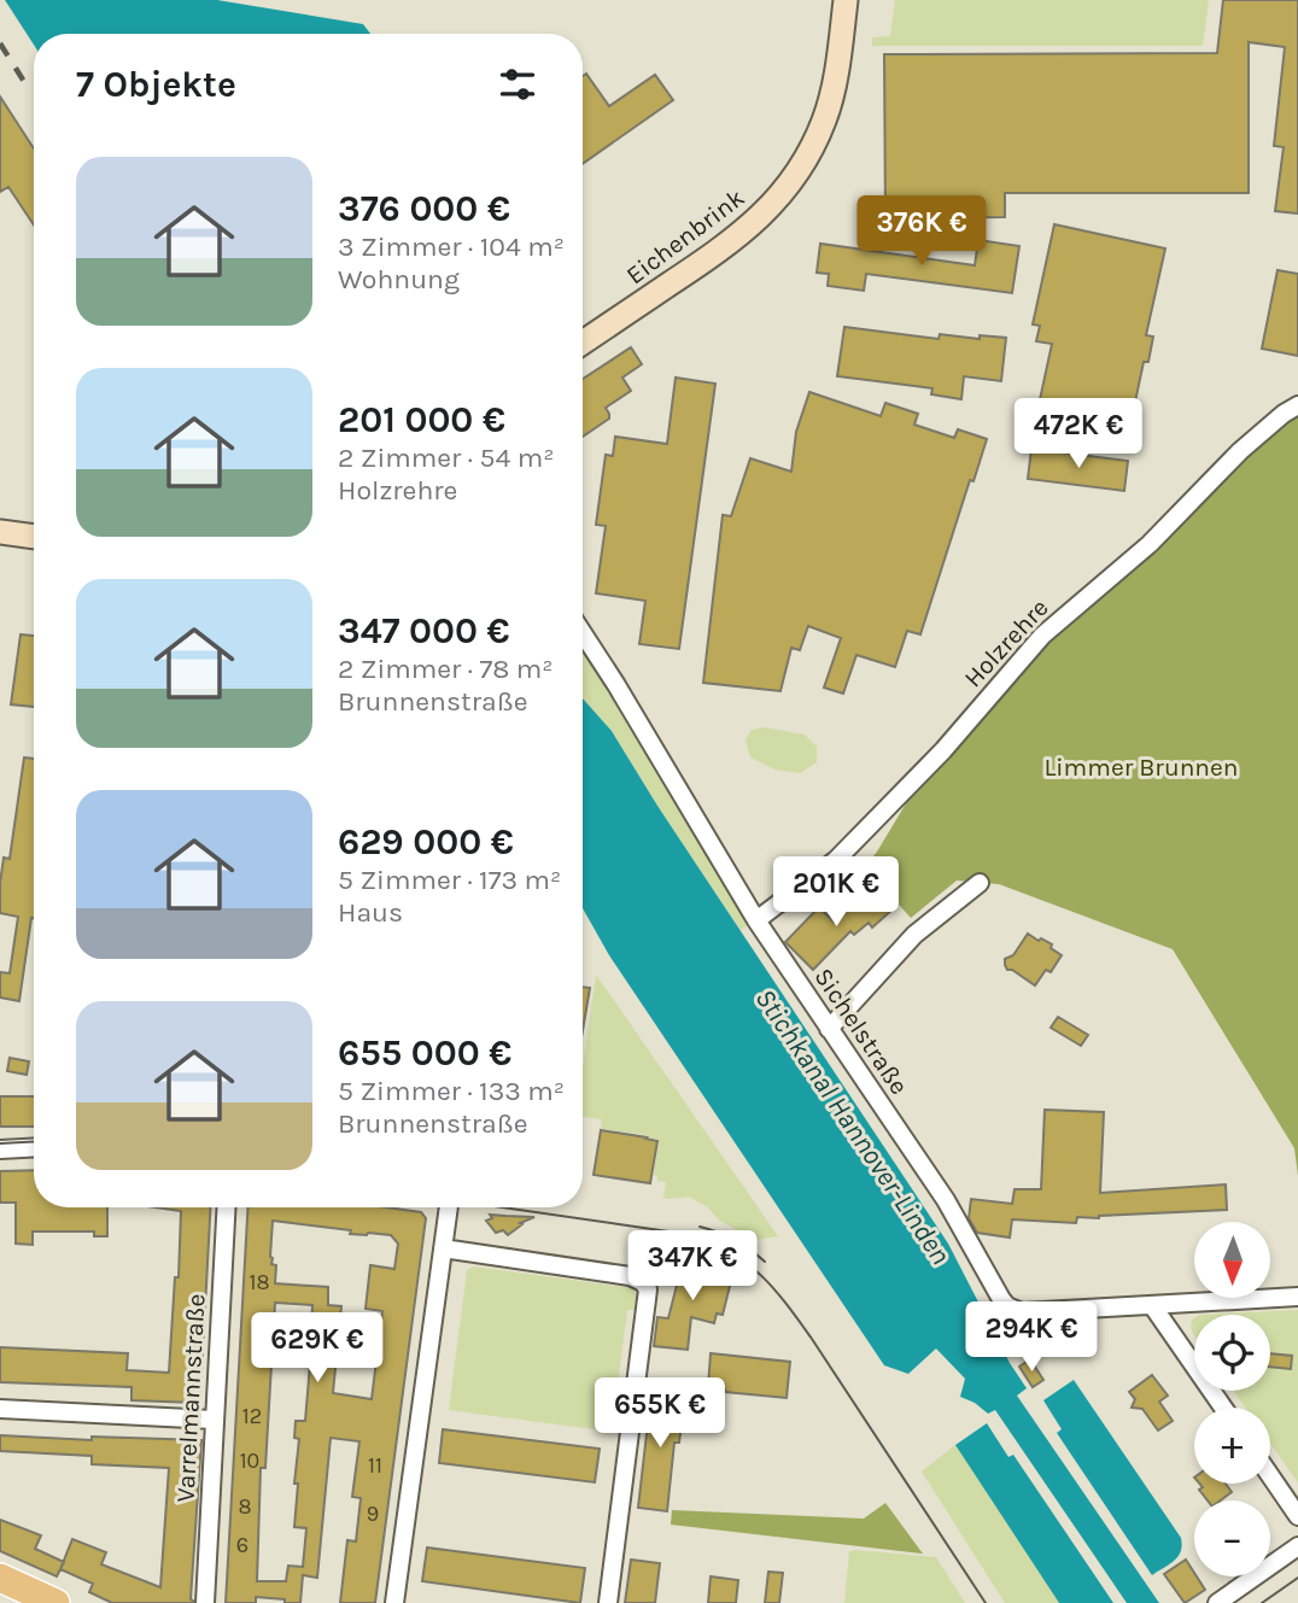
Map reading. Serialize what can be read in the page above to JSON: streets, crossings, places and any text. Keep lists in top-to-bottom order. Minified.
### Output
{"streets":{"main road":["Eichenbrink"],"street":["Holzrehre","Sichelstraße","Varrelmannstraße"]},"crossings":[["Holzrehre","Sichelstraße"]],"water":["Stichkanal Hannover-Linden"],"parks":["Limmer Brunnen"],"house_numbers":["18","12","10","11","8","9","6"],"north":"bottom","page":{"heading":"7 Objekte","list":[{"name":"376 000 €","note":"3 Zimmer · 104 m² · Wohnung"},{"name":"201 000 €","note":"2 Zimmer · 54 m² · Holzrehre"},{"name":"347 000 €","note":"2 Zimmer · 78 m² · Brunnenstraße"},{"name":"629 000 €","note":"5 Zimmer · 173 m² · Haus"},{"name":"655 000 €","note":"5 Zimmer · 133 m² · Brunnenstraße"}],"price":["376K €","472K €","201K €","347K €","294K €","629K €","655K €"],"map_buttons":["+","−"]}}
